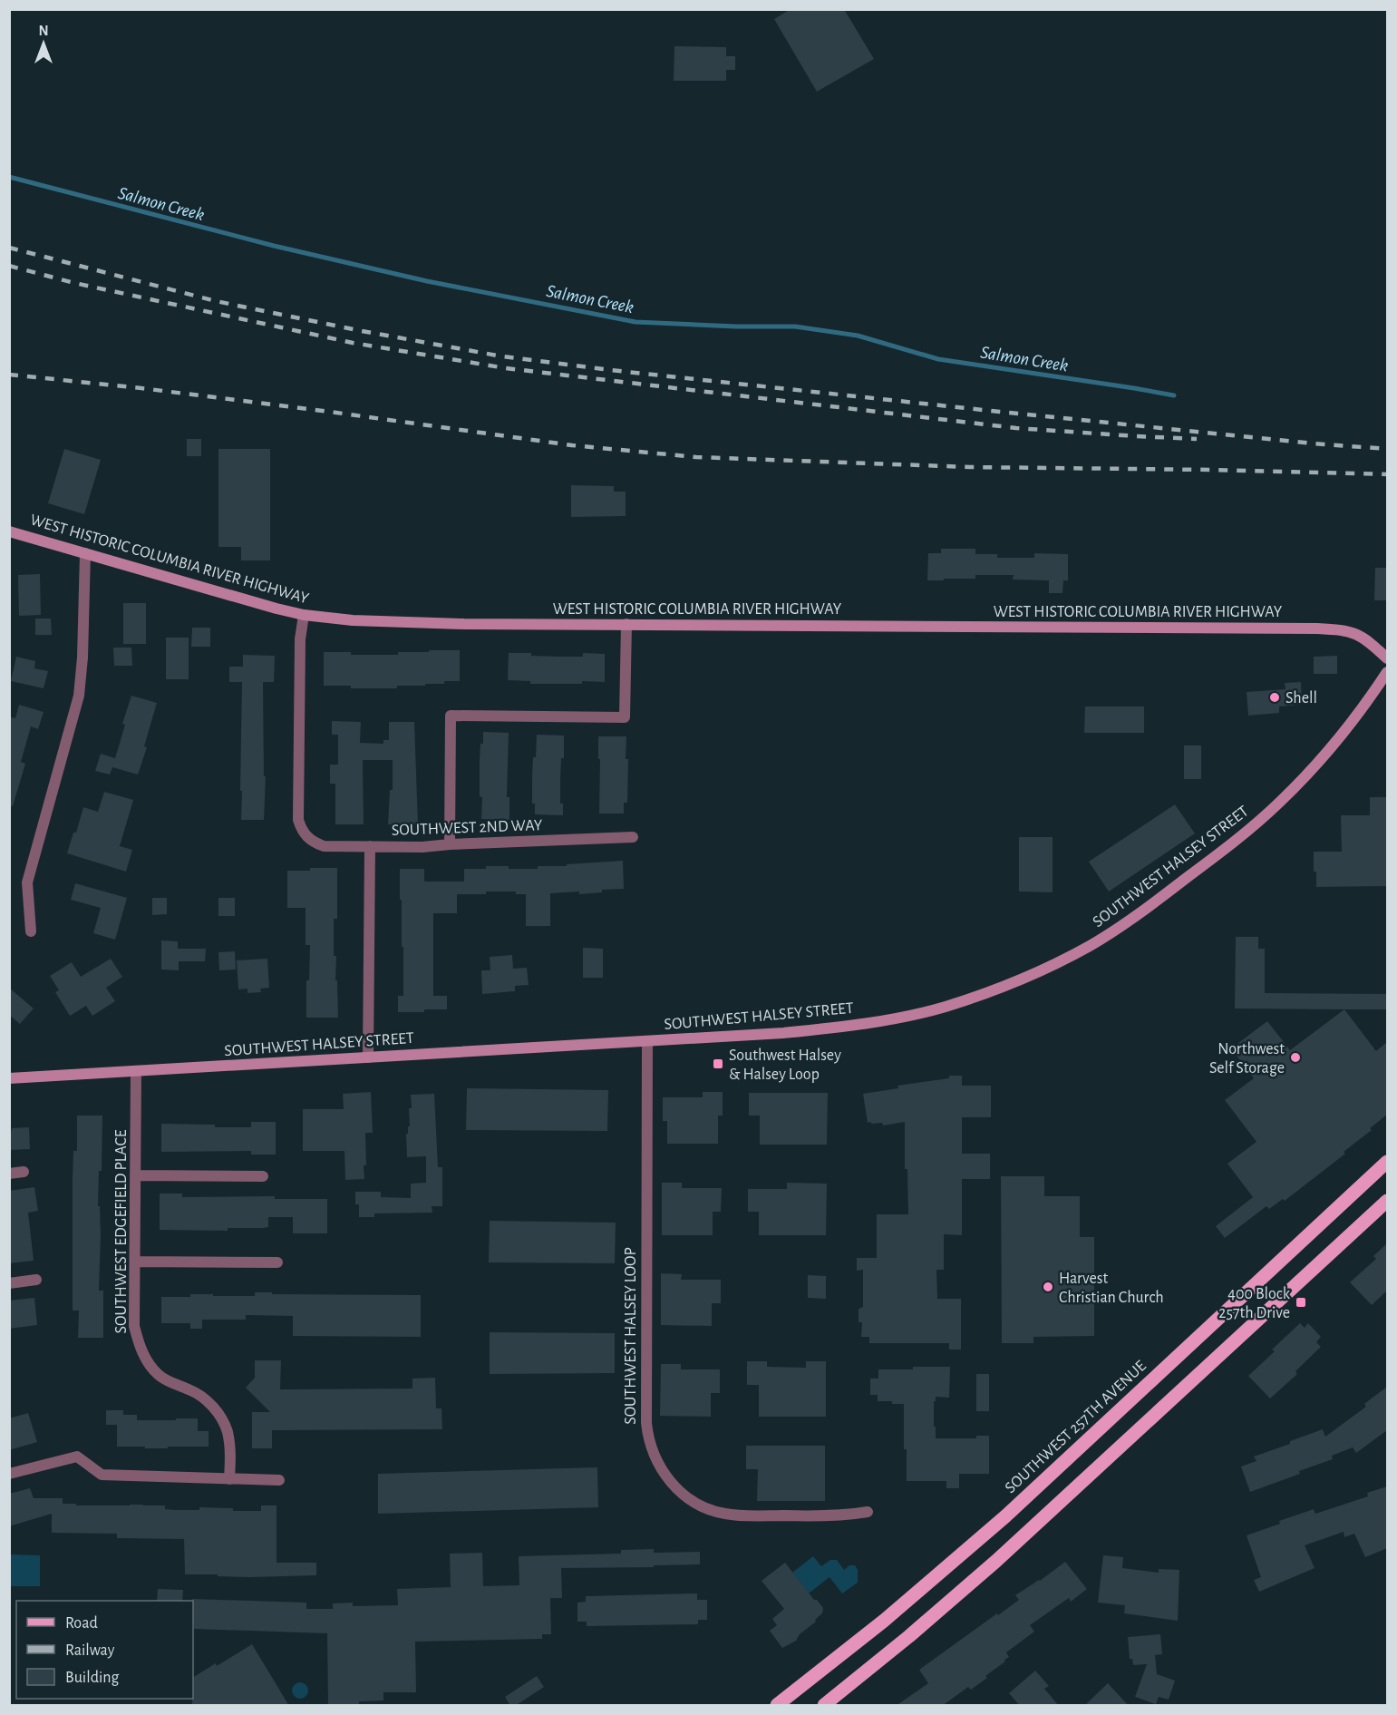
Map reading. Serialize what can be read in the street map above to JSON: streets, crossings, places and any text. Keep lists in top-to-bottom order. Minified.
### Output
{"streets":{"main road":["SOUTHWEST 257TH AVENUE"],"street":["WEST HISTORIC COLUMBIA RIVER HIGHWAY","SOUTHWEST 2ND WAY","SOUTHWEST HALSEY STREET","SOUTHWEST EDGEFIELD PLACE","SOUTHWEST HALSEY LOOP"]},"crossings":[["WEST HISTORIC COLUMBIA RIVER HIGHWAY","SOUTHWEST 2ND WAY"],["SOUTHWEST HALSEY STREET","SOUTHWEST EDGEFIELD PLACE"],["SOUTHWEST HALSEY STREET","SOUTHWEST HALSEY LOOP"]],"water":["Salmon Creek"],"places":{"other":["Shell","Northwest Self Storage","Harvest Christian Church"],"transit":["Southwest Halsey & Halsey Loop","400 Block 257th Drive"]},"legend":["Road","Railway","Building"],"north":"top"}
